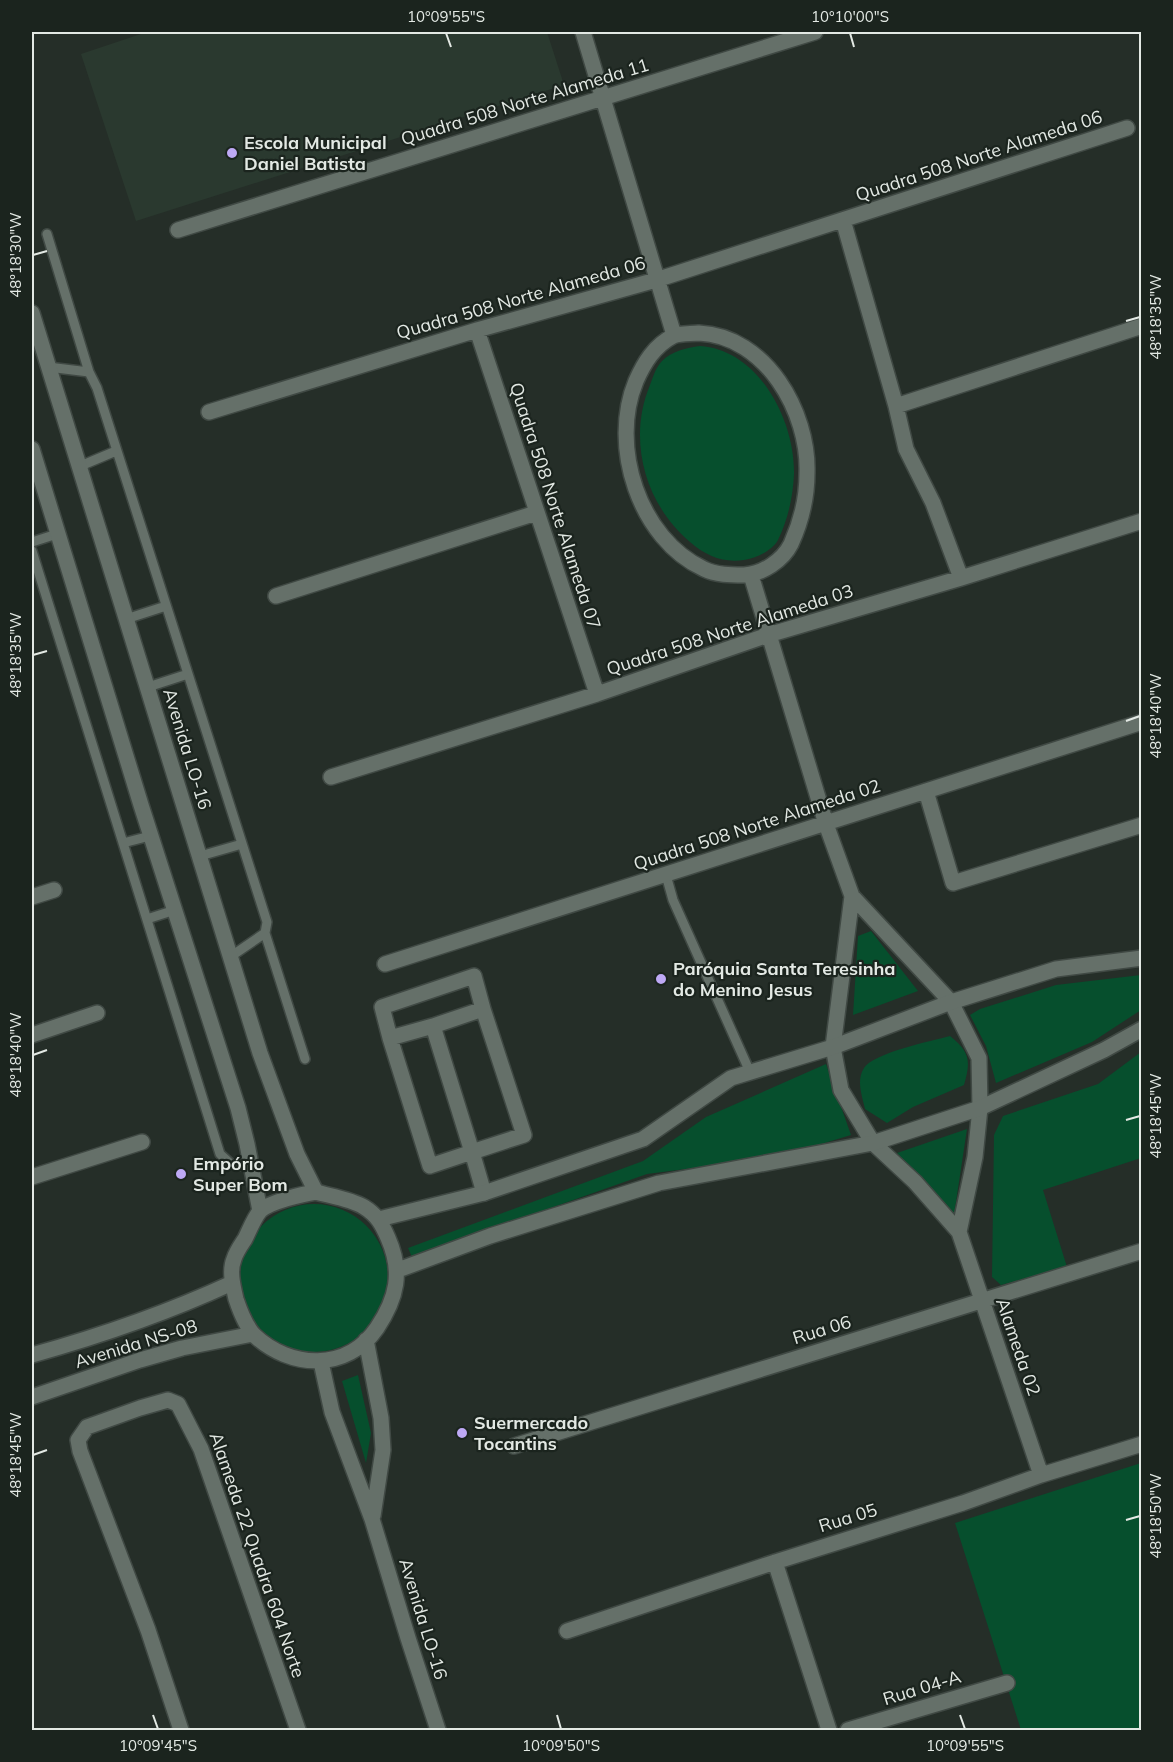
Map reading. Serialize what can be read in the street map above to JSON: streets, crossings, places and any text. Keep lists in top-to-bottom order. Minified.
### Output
{"streets":{"street":["Quadra 508 Norte Alameda 11","Quadra 508 Norte Alameda 06","Quadra 508 Norte Alameda 07","Quadra 508 Norte Alameda 03","Avenida LO-16","Quadra 508 Norte Alameda 02","Rua 06","Avenida NS-08","Alameda 02","Rua 05","Alameda 22 Quadra 604 Norte","Rua 04-A"]},"crossings":[["Quadra 508 Norte Alameda 06","Quadra 508 Norte Alameda 07"],["Quadra 508 Norte Alameda 06","Quadra 508 Norte Alameda 03"],["Quadra 508 Norte Alameda 07","Quadra 508 Norte Alameda 03"],["Avenida LO-16","Avenida NS-08"],["Rua 06","Alameda 02"],["Alameda 02","Rua 05"]],"places":["Escola Municipal Daniel Batista","Paróquia Santa Teresinha do Menino Jesus","Empório Super Bom","Suermercado Tocantins"],"coordinates":["10°09'55\"S","10°10'00\"S","48°18'30\"W","48°18'35\"W","48°18'40\"W","48°18'45\"W","48°18'50\"W","10°09'45\"S","10°09'50\"S"]}
